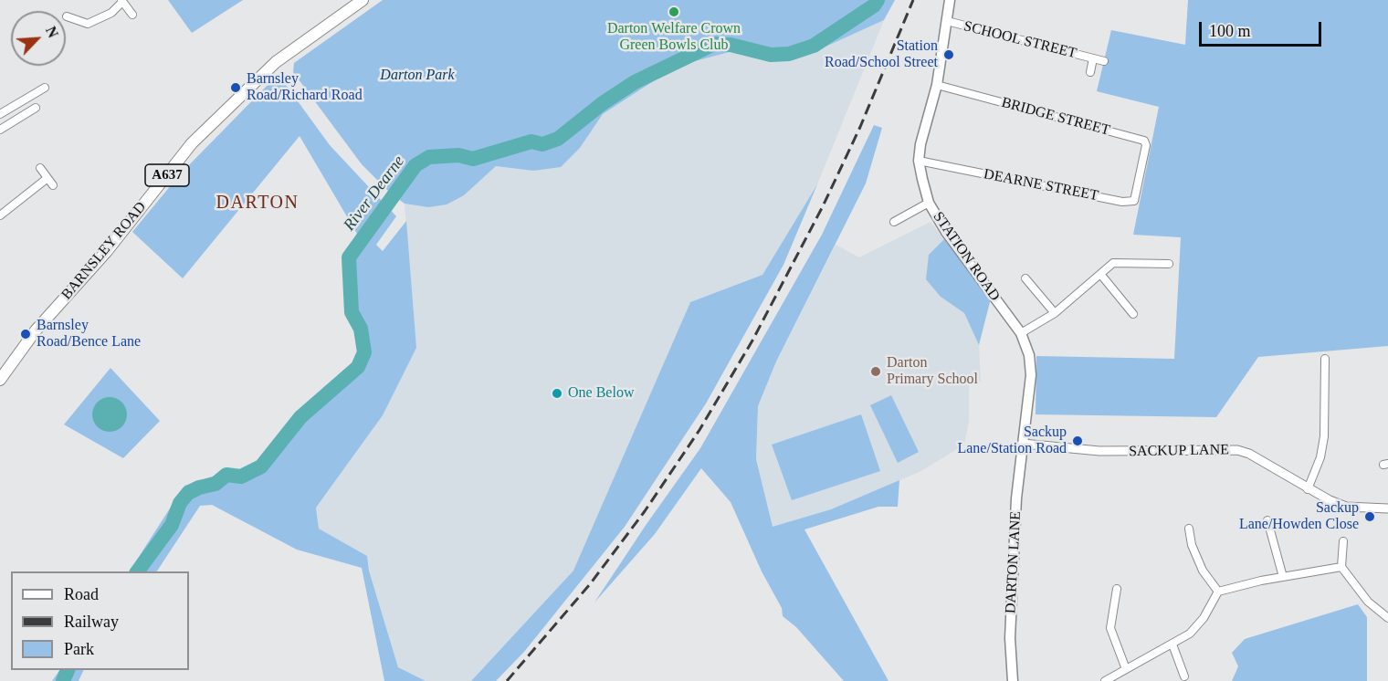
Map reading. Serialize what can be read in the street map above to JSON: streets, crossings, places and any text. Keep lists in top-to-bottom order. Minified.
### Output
{"streets":{"highway":["A637","BARNSLEY ROAD"],"main road":["STATION ROAD","DARTON LANE"],"street":["SCHOOL STREET","BRIDGE STREET","DEARNE STREET","SACKUP LANE"]},"crossings":[["SCHOOL STREET","STATION ROAD"],["BRIDGE STREET","DEARNE STREET"],["BRIDGE STREET","STATION ROAD"],["DEARNE STREET","STATION ROAD"],["STATION ROAD","SACKUP LANE"],["STATION ROAD","DARTON LANE"],["SACKUP LANE","DARTON LANE"]],"districts":["DARTON"],"water":["River Dearne"],"parks":["Darton Park"],"places":["Darton Welfare Crown Green Bowls Club","Station Road/School Street","Barnsley Road/Richard Road","Barnsley Road/Bence Lane","Darton Primary School","One Below","Sackup Lane/Station Road","Sackup Lane/Howden Close"],"legend":["Road","Railway","Park"],"scale_bar":"100 m","north":"top right"}
